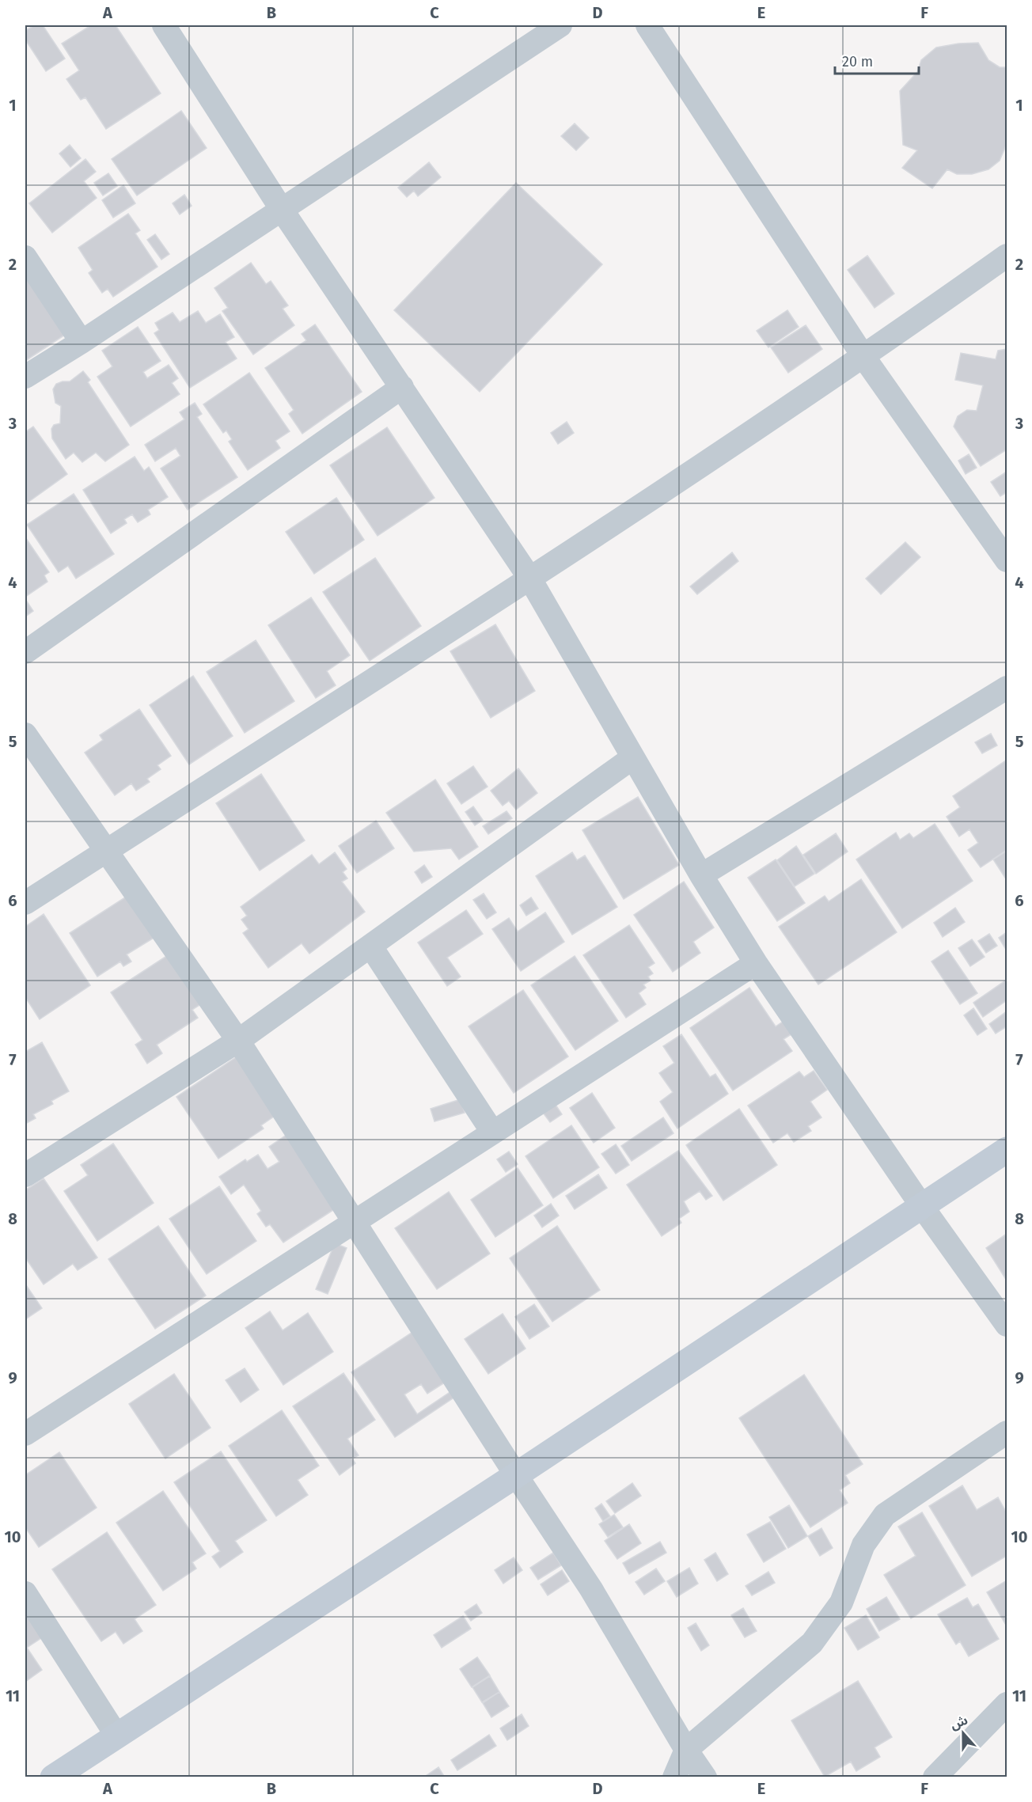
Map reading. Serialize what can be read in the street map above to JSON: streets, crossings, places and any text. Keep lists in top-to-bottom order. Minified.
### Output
{"scale_bar":"20 m","north":"top","grid":{"columns":["A","B","C","D","E","F"],"rows":["1","2","3","4","5","6","7","8","9","10","11"]}}
